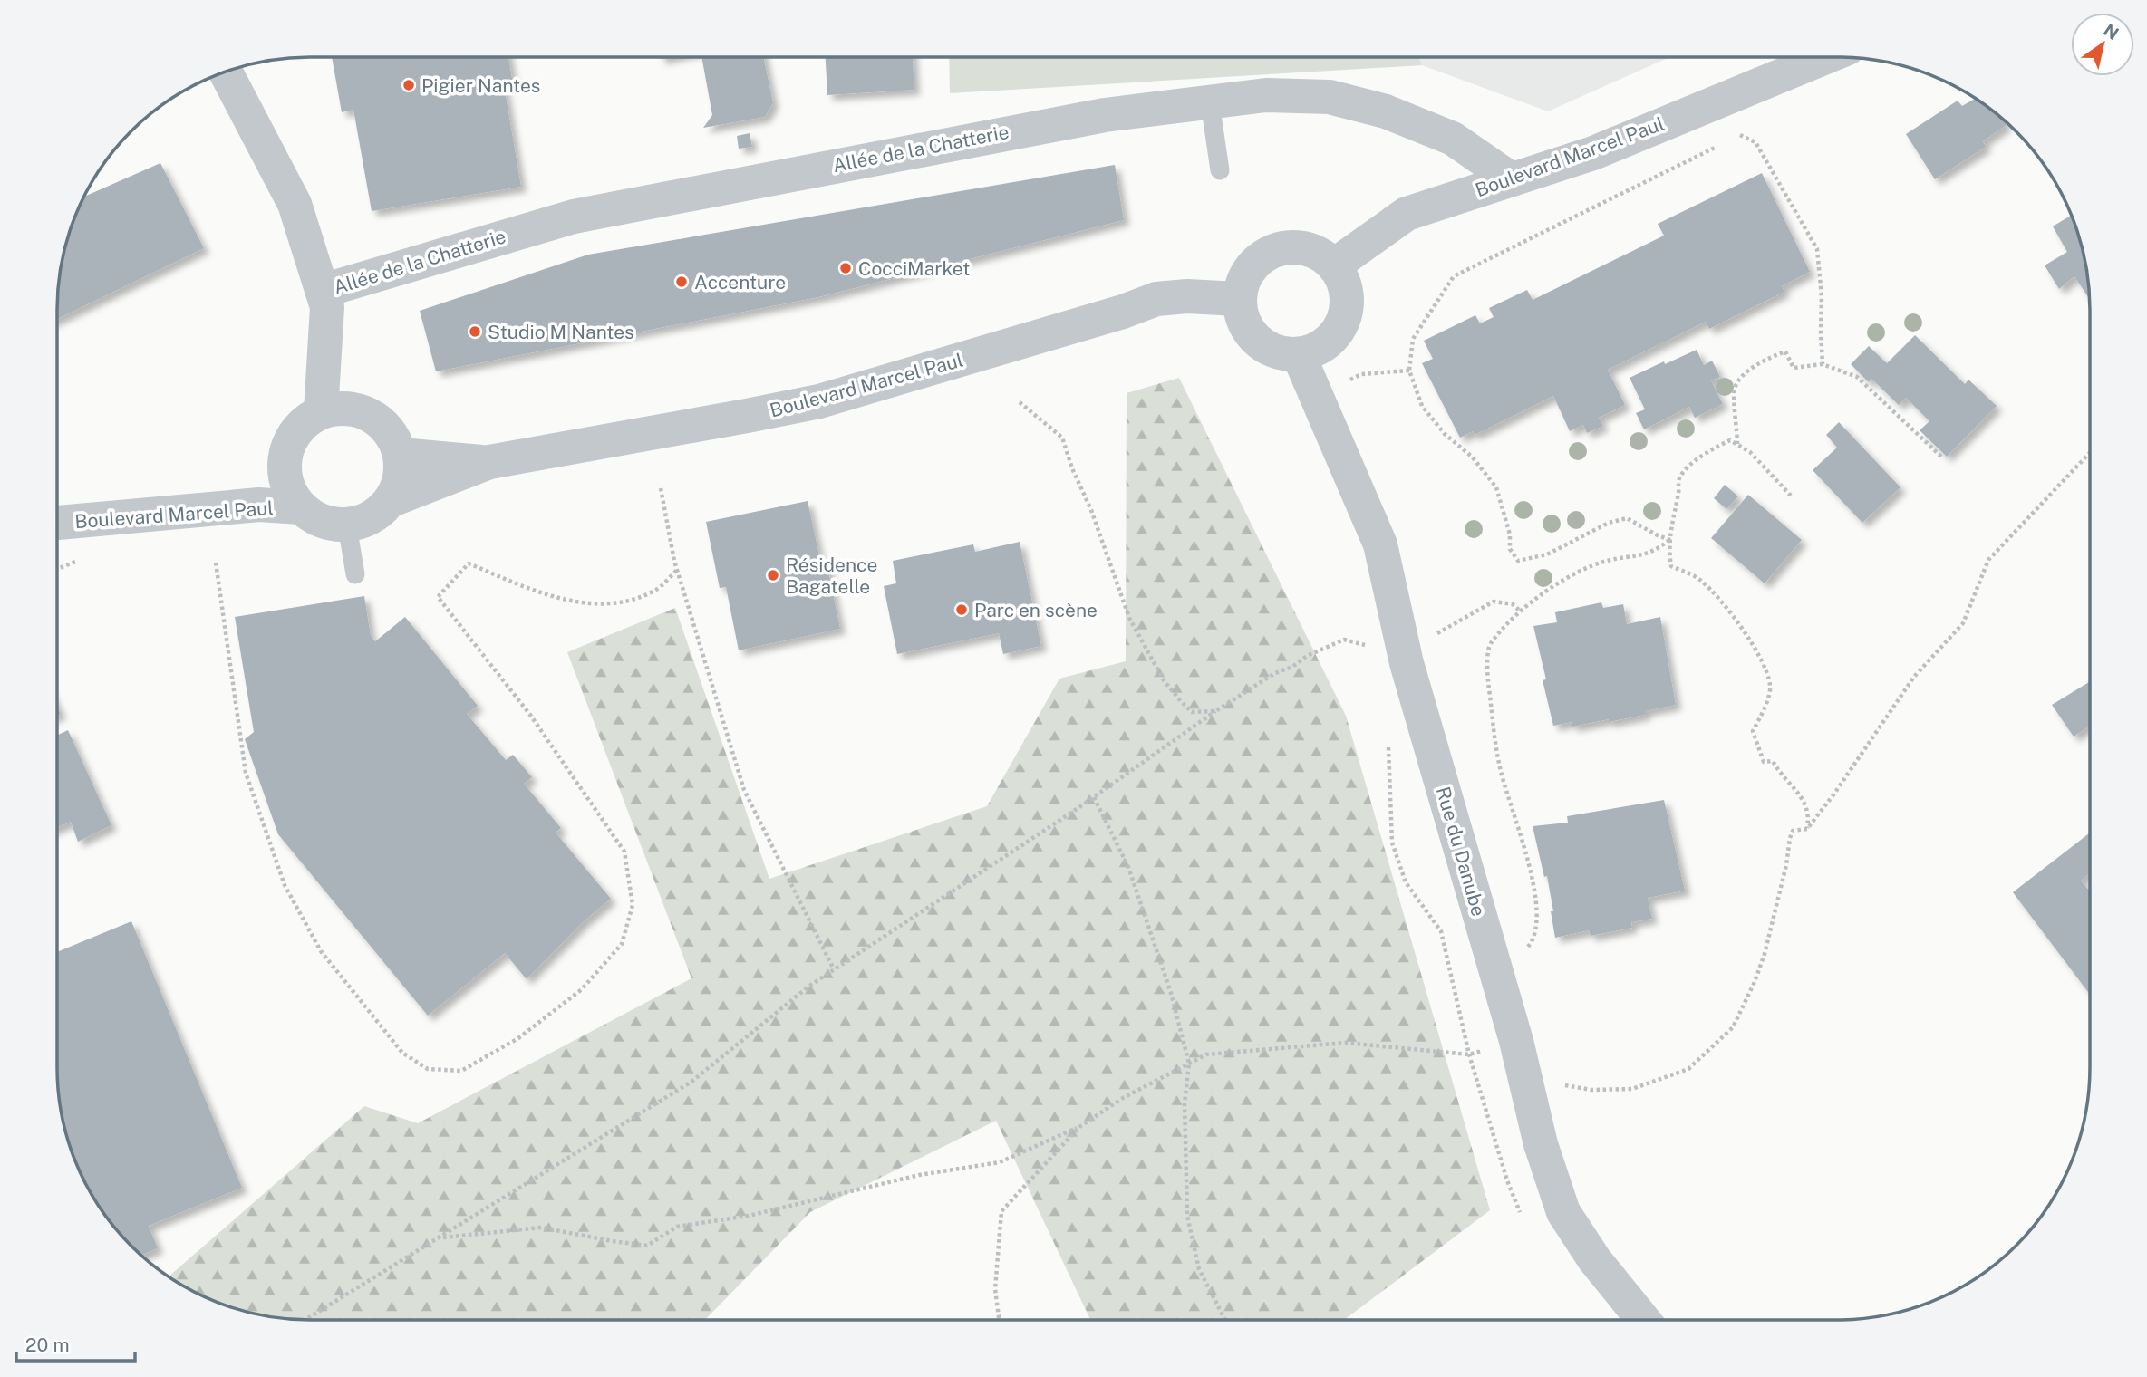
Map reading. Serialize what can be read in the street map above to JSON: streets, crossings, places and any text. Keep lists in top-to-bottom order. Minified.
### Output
{"streets":{"street":["Allée de la Chatterie","Boulevard Marcel Paul","Rue du Danube"]},"crossings":[["Allée de la Chatterie","Boulevard Marcel Paul"],["Boulevard Marcel Paul","Rue du Danube"]],"places":["Pigier Nantes","CocciMarket","Accenture","Studio M Nantes","Résidence Bagatelle","Parc en scène"],"scale_bar":"20 m","north":"top right"}
